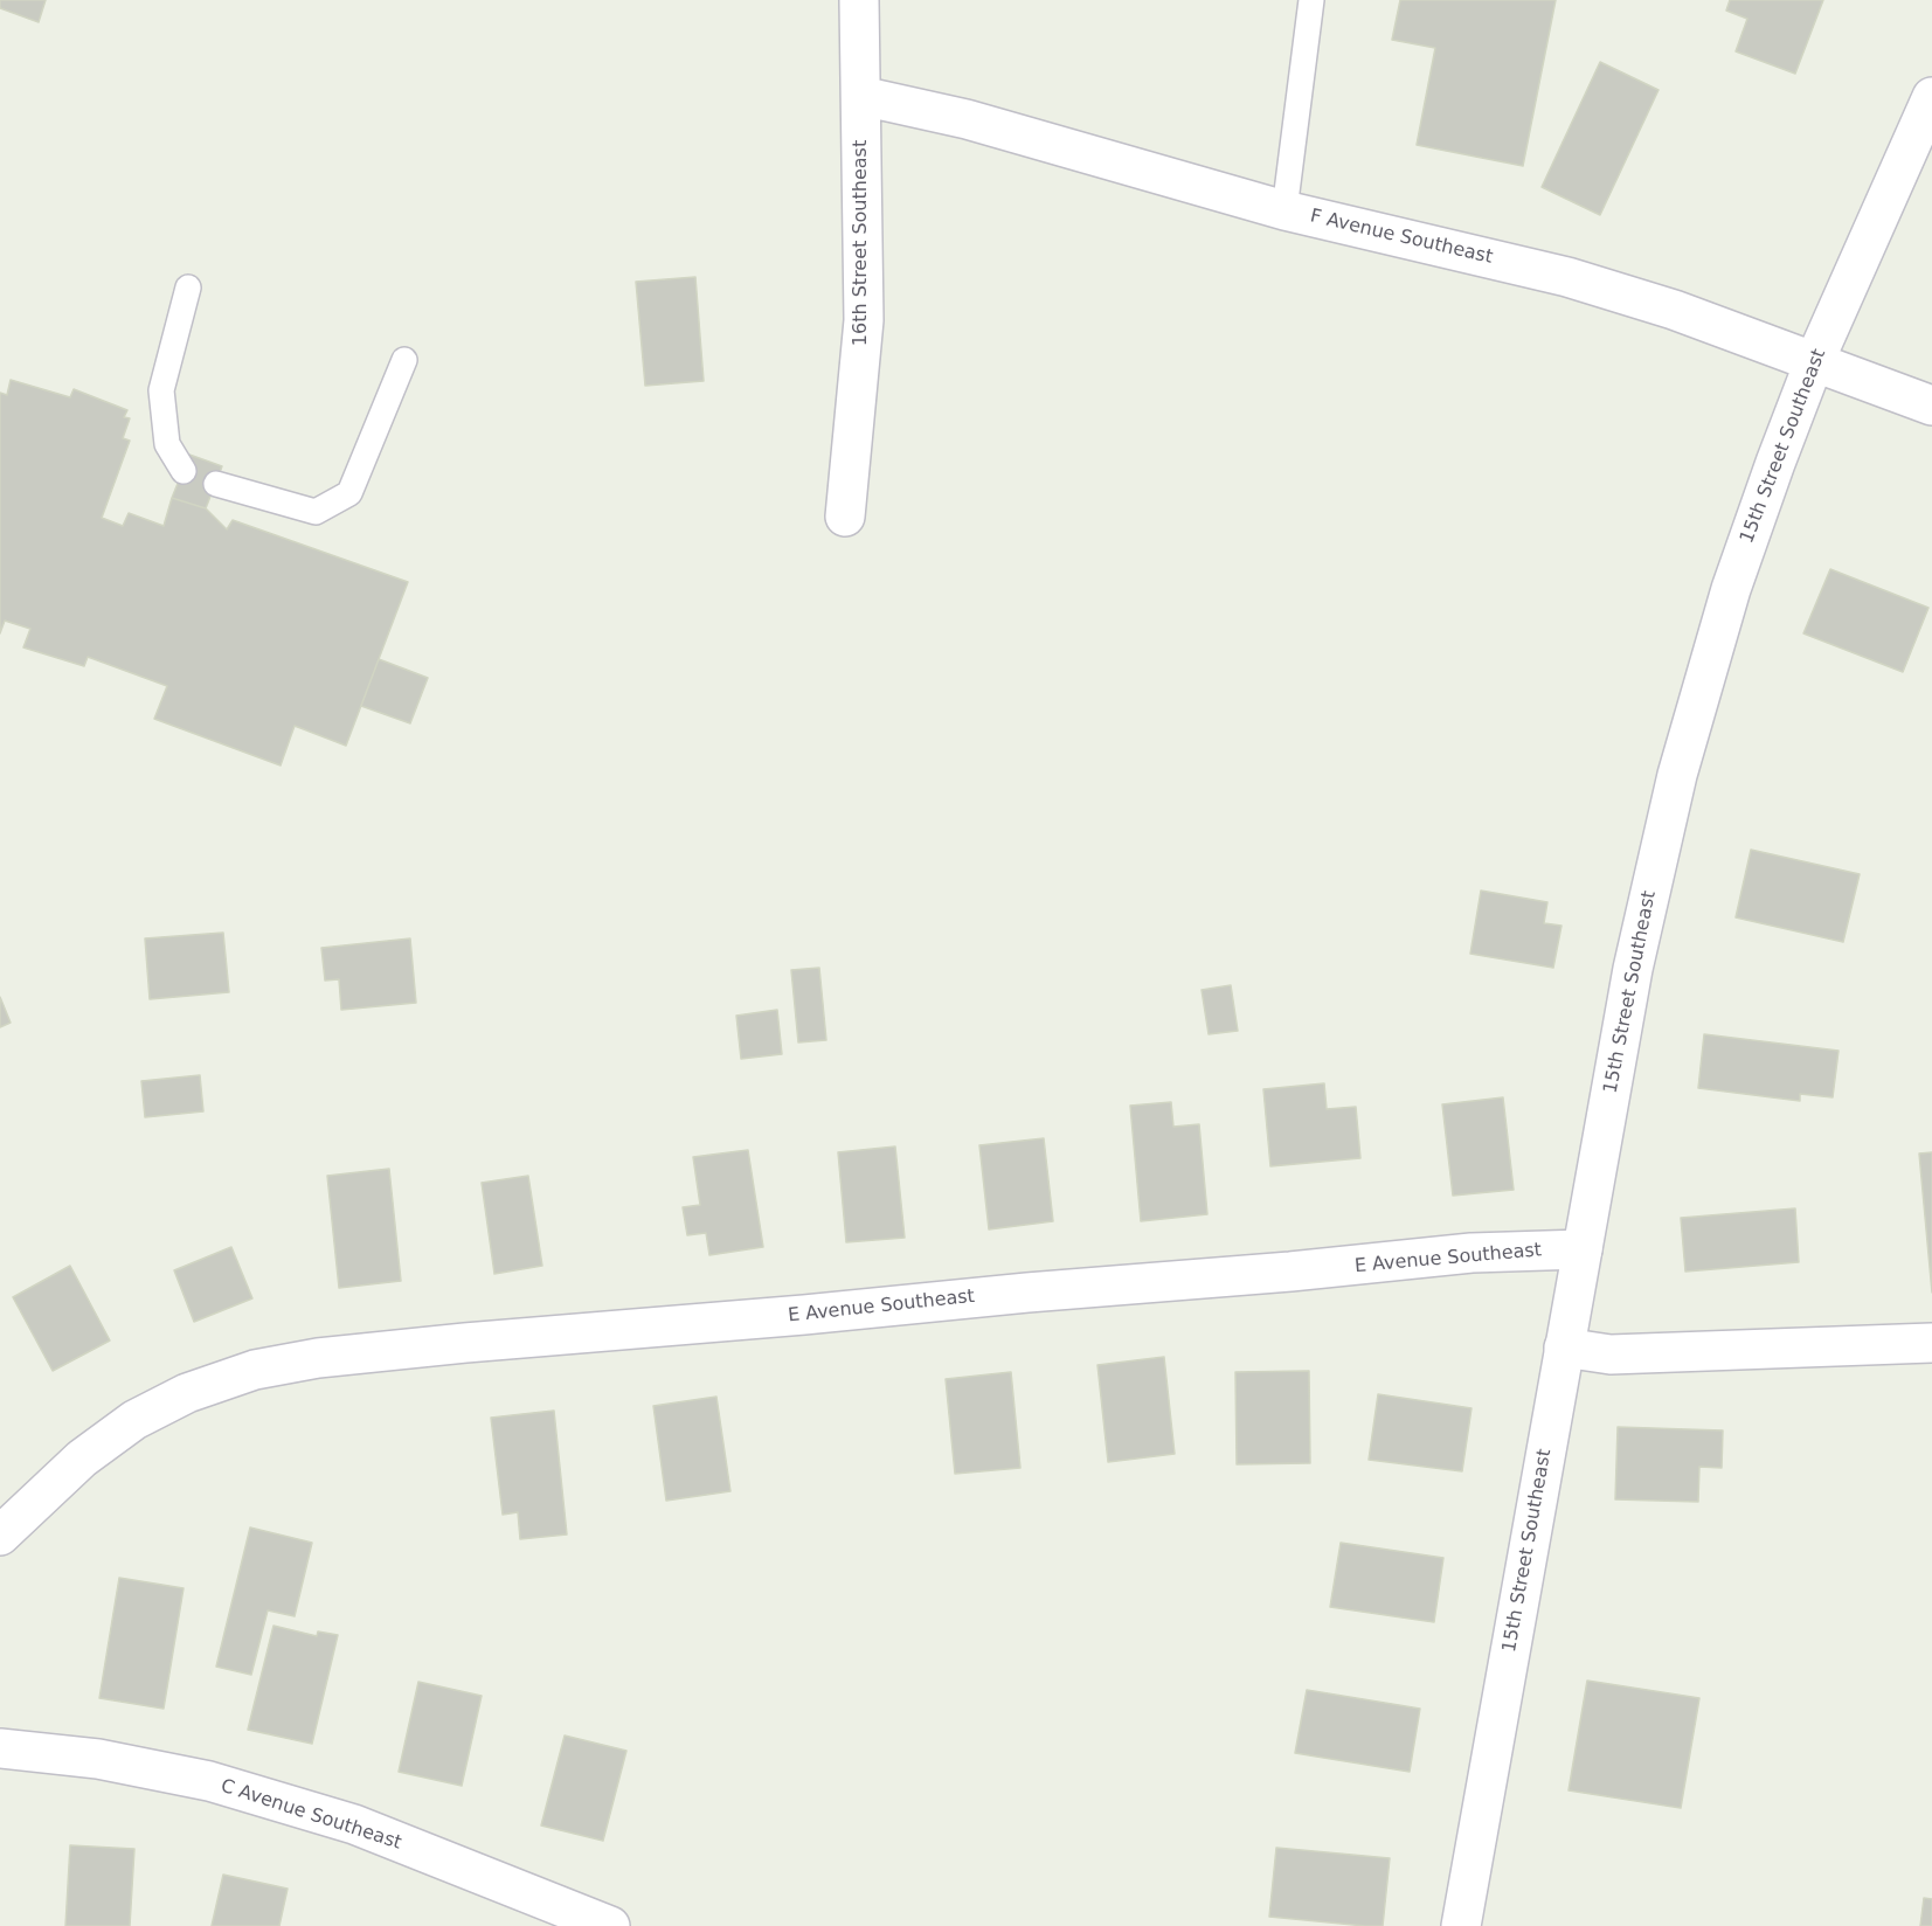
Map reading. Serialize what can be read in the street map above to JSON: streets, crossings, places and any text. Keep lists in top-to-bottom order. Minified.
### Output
{"streets":{"street":["F Avenue Southeast","16th Street Southeast","15th Street Southeast","E Avenue Southeast","C Avenue Southeast"]},"crossings":[["F Avenue Southeast","16th Street Southeast"],["F Avenue Southeast","15th Street Southeast"],["15th Street Southeast","E Avenue Southeast"]]}
